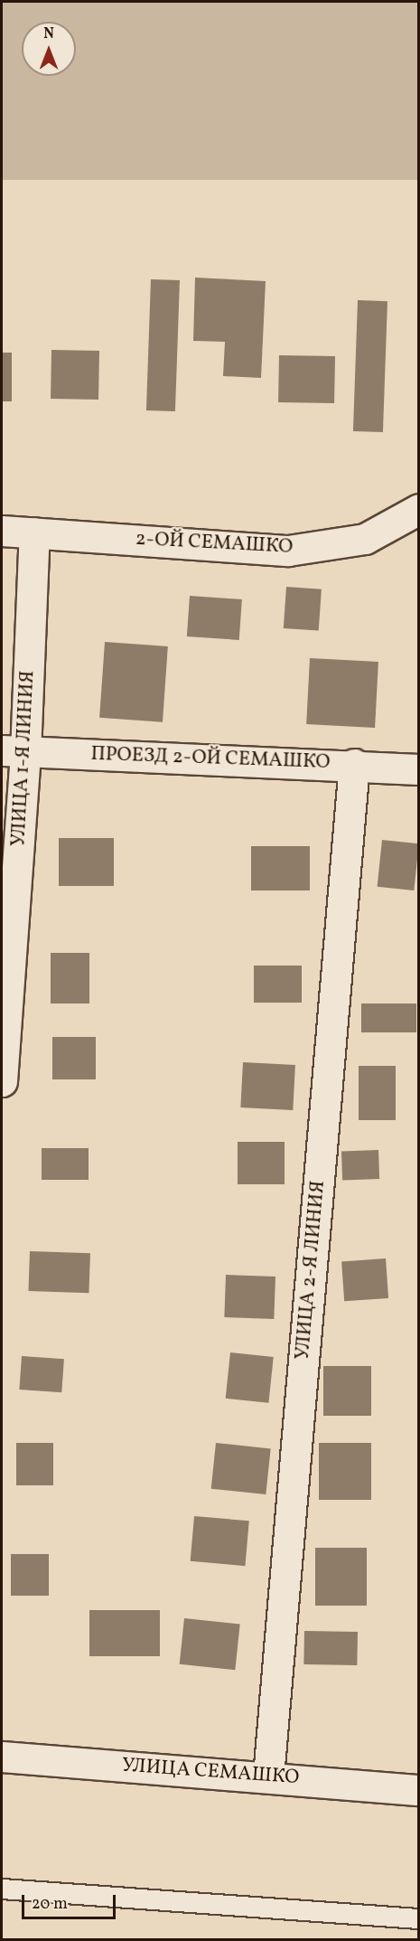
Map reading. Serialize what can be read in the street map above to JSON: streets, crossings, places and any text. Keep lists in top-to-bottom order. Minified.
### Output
{"streets":{"street":["2-ОЙ СЕМАШКО","УЛИЦА 1-Я ЛИНИЯ","ПРОЕЗД 2-ОЙ СЕМАШКО","УЛИЦА 2-Я ЛИНИЯ","УЛИЦА СЕМАШКО"]},"crossings":[["2-ОЙ СЕМАШКО","УЛИЦА 1-Я ЛИНИЯ"],["УЛИЦА 1-Я ЛИНИЯ","ПРОЕЗД 2-ОЙ СЕМАШКО"],["ПРОЕЗД 2-ОЙ СЕМАШКО","УЛИЦА 2-Я ЛИНИЯ"],["УЛИЦА 2-Я ЛИНИЯ","УЛИЦА СЕМАШКО"]],"scale_bar":"20 m","north":"top"}
